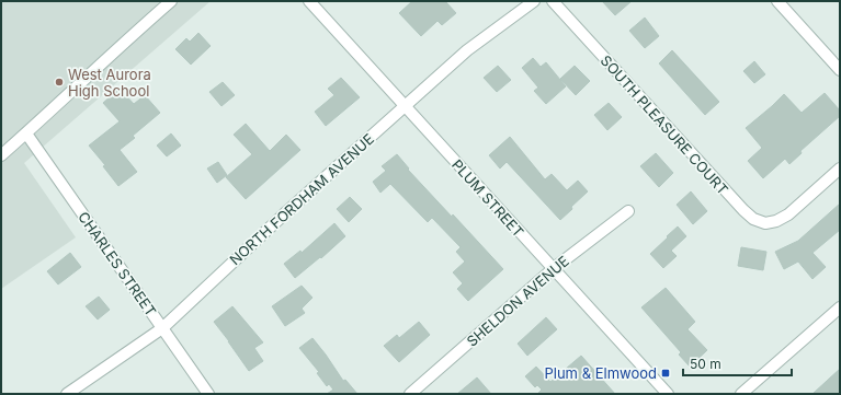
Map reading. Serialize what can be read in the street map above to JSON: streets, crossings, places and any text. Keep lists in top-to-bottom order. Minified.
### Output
{"streets":{"street":["SOUTH PLEASURE COURT","PLUM STREET","NORTH FORDHAM AVENUE","CHARLES STREET","SHELDON AVENUE"]},"crossings":[["PLUM STREET","NORTH FORDHAM AVENUE"],["PLUM STREET","SHELDON AVENUE"],["NORTH FORDHAM AVENUE","CHARLES STREET"]],"places":{"other":["West Aurora High School"],"transit":["Plum & Elmwood"]},"scale_bar":"50 m"}
